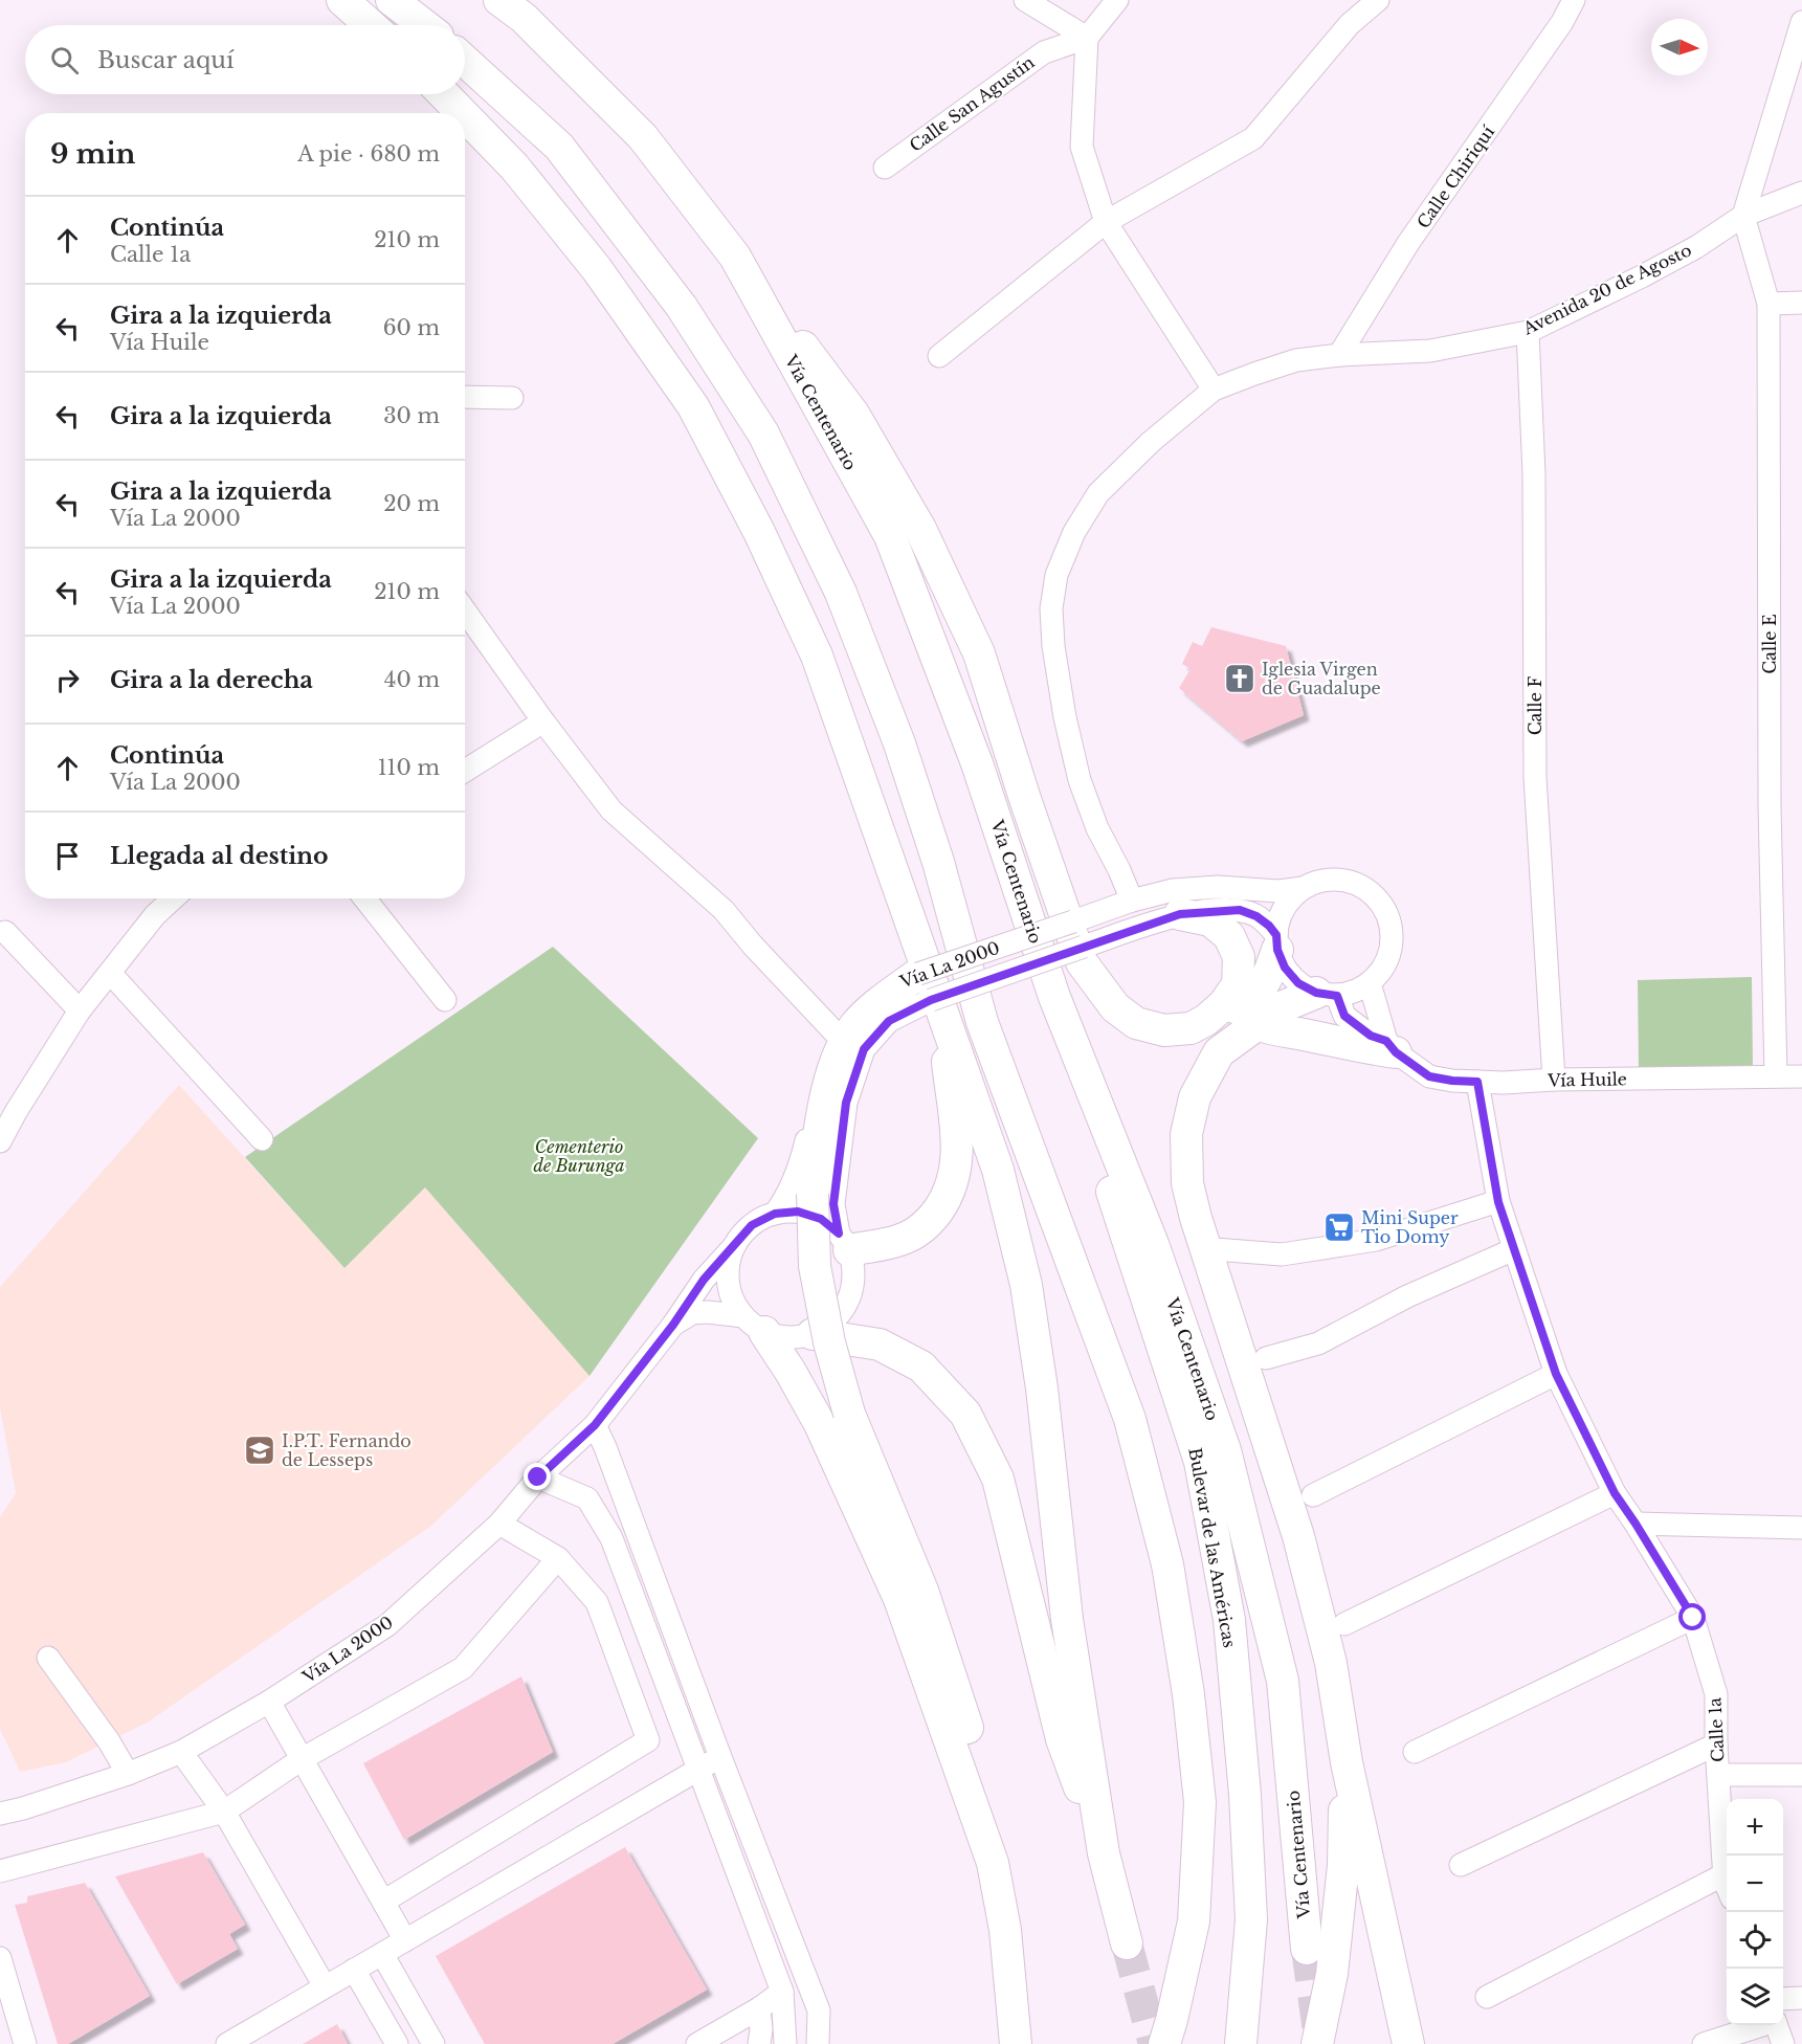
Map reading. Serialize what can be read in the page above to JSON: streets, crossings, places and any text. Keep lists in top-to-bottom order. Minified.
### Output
{"streets":{"highway":["Vía Centenario","Bulevar de las Américas"],"street":["Calle San Agustín","Calle Chiriquí","Avenida 20 de Agosto","Calle E","Calle F","Vía La 2000","Vía Huile","Calle 1a"]},"crossings":[["Calle Chiriquí","Avenida 20 de Agosto"],["Avenida 20 de Agosto","Calle E"],["Avenida 20 de Agosto","Calle F"],["Avenida 20 de Agosto","Vía La 2000"],["Vía Centenario","Bulevar de las Américas"],["Calle E","Vía Huile"],["Calle F","Vía Huile"],["Vía La 2000","Vía Huile"],["Vía Huile","Calle 1a"]],"parks":["Cementerio de Burunga"],"places":{"church":["Iglesia Virgen de Guadalupe"],"supermarket":["Mini Super Tio Domy"],"school or university":["I.P.T. Fernando de Lesseps"]},"north":"right","page":{"search":"Buscar aquí","heading":["9 min","A pie · 680 m"],"list":[["Continúa","Calle 1a","210 m"],["Gira a la izquierda","Vía Huile","60 m"],["Gira a la izquierda","30 m"],["Gira a la izquierda","Vía La 2000","20 m"],["Gira a la izquierda","Vía La 2000","210 m"],["Gira a la derecha","40 m"],["Continúa","Vía La 2000","110 m"],"Llegada al destino"],"map_buttons":["+","−"]}}
